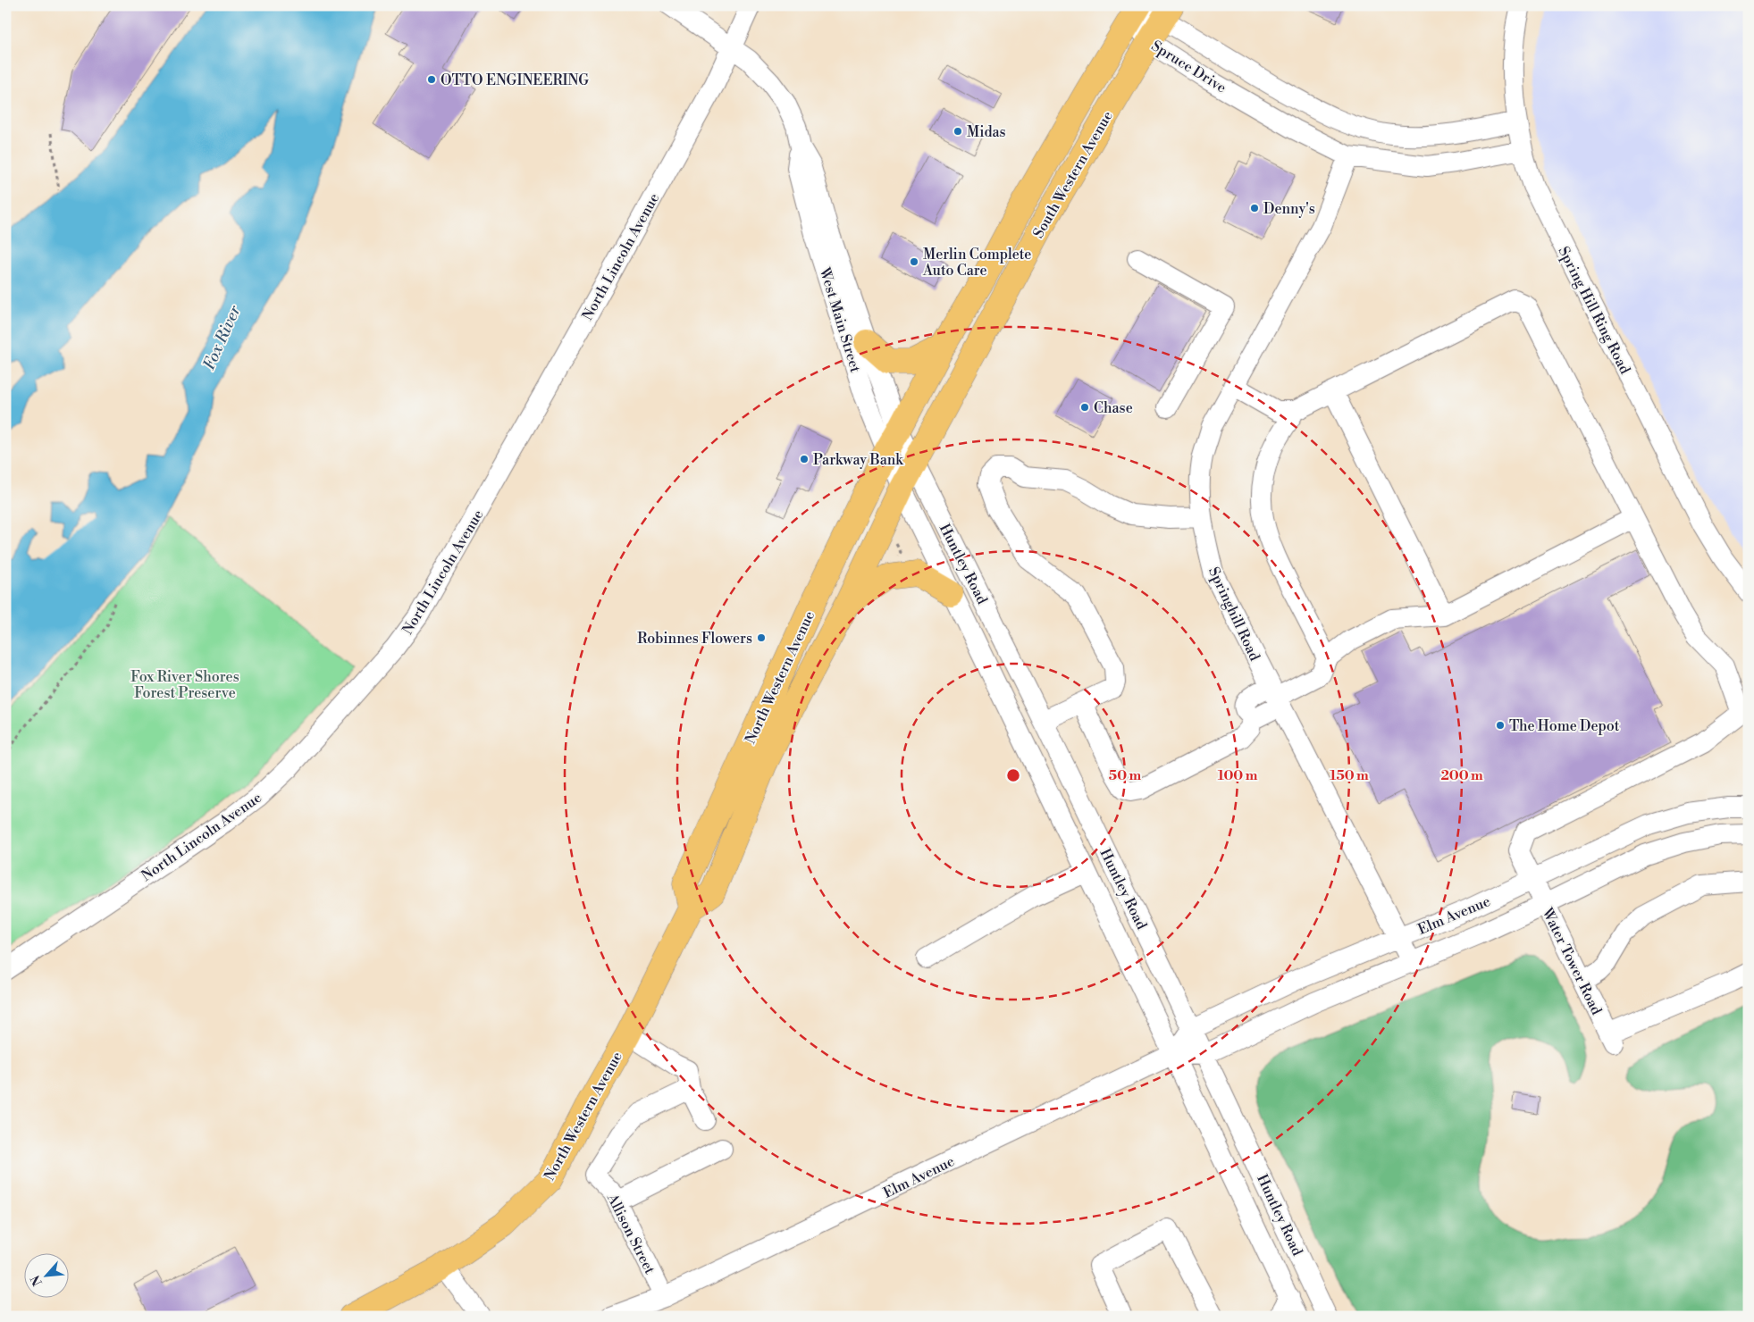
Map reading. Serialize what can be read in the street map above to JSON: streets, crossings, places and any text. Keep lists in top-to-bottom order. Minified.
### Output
{"streets":{"main road":["South Western Avenue","North Western Avenue"],"street":["Spruce Drive","North Lincoln Avenue","Spring Hill Ring Road","West Main Street","Huntley Road","Springhill Road","Elm Avenue","Water Tower Road","Allison Street"]},"crossings":[["Spruce Drive","South Western Avenue"],["Spruce Drive","Spring Hill Ring Road"],["Spruce Drive","Springhill Road"],["South Western Avenue","West Main Street"],["South Western Avenue","Huntley Road"],["South Western Avenue","North Western Avenue"],["North Lincoln Avenue","West Main Street"],["West Main Street","Huntley Road"],["West Main Street","North Western Avenue"],["Huntley Road","North Western Avenue"],["Huntley Road","Elm Avenue"],["Springhill Road","Elm Avenue"],["Elm Avenue","Water Tower Road"],["Elm Avenue","Allison Street"]],"water":["Fox River"],"parks":["Fox River Shores Forest Preserve"],"places":["OTTO ENGINEERING","Midas","Denny's","Merlin Complete Auto Care","Chase","Parkway Bank","Robinnes Flowers","The Home Depot"],"north":"bottom left","rings":["50 m","100 m","150 m","200 m"]}
